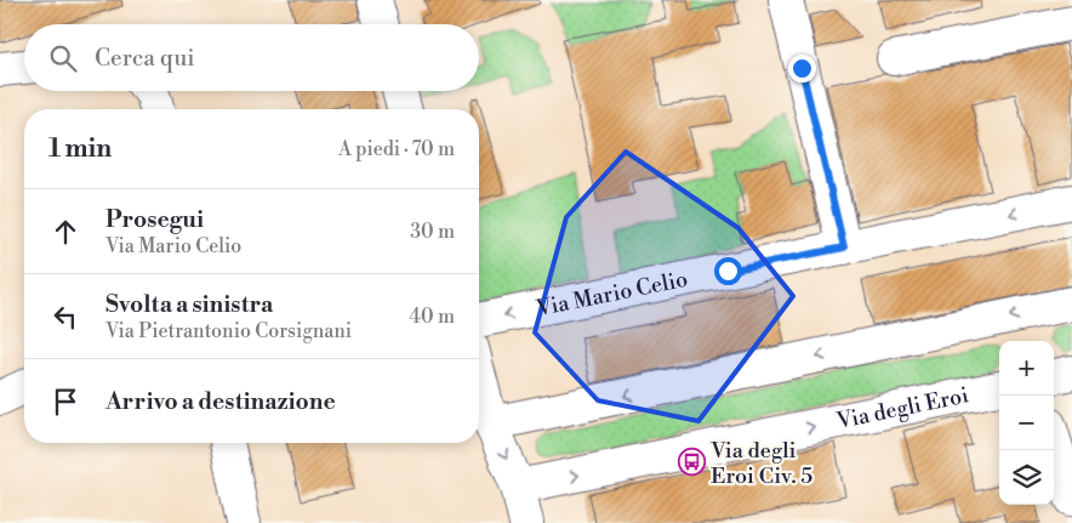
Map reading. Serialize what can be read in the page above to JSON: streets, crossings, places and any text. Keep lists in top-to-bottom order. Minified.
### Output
{"streets":{"street":["Via Mario Celio","Via degli Eroi"]},"places":{"bus stop":["Via degli Eroi Civ. 5"]},"page":{"search":"Cerca qui","heading":["1 min","A piedi · 70 m"],"list":[["Prosegui","Via Mario Celio","30 m"],["Svolta a sinistra","Via Pietrantonio Corsignani","40 m"],"Arrivo a destinazione"],"map_buttons":["+","−"]}}
